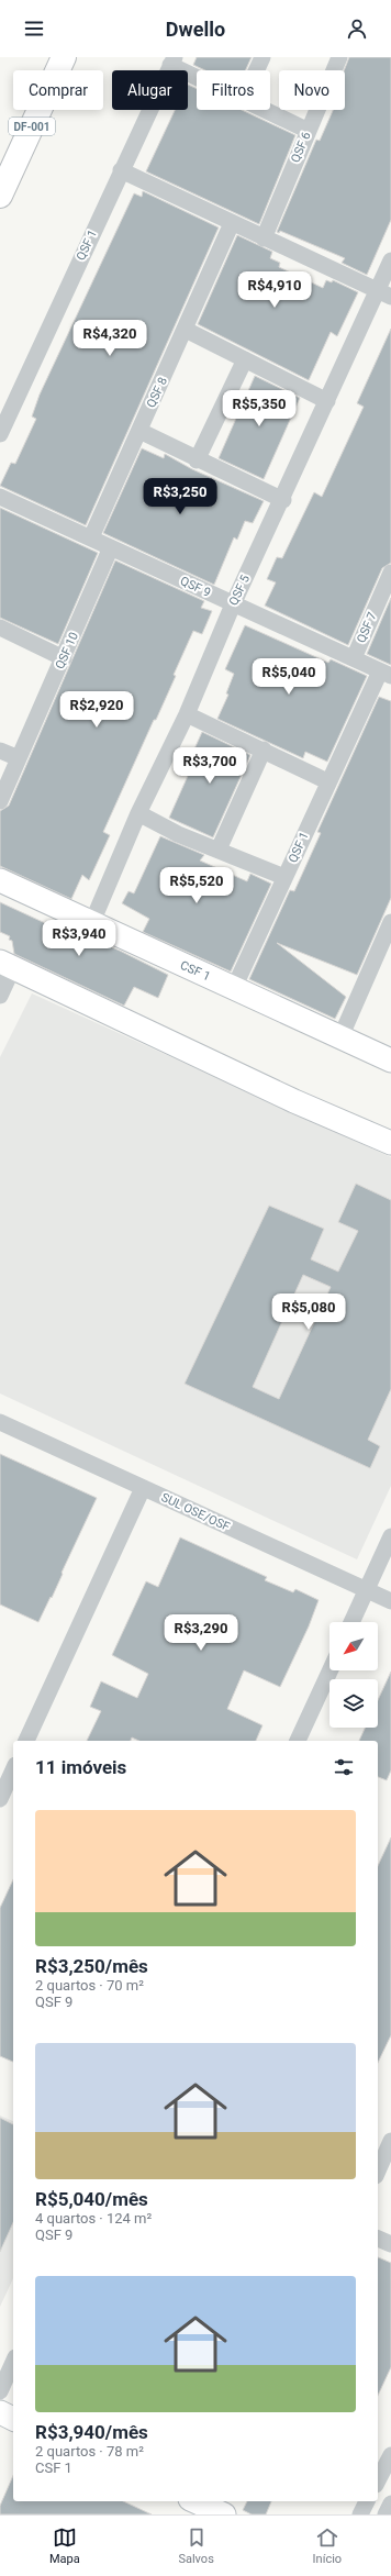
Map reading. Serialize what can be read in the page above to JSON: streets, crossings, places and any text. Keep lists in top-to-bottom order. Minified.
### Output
{"streets":{"highway":["DF-001"],"street":["QSF 6","QSF 1","QSF 8","QSF 9","QSF 5","QSF 7","QSF 10","CSF 1","SUL OSE/OSF"]},"crossings":[["QSF 1","QSF 9"],["QSF 1","QSF 5"],["QSF 8","QSF 9"],["QSF 9","QSF 5"],["QSF 9","QSF 7"],["QSF 9","QSF 10"],["QSF 5","CSF 1"]],"north":"bottom left","page":{"header":"Dwello","chip":["Comprar","Alugar","Filtros","Novo"],"price":["R$4,910","R$4,320","R$5,350","R$3,250","R$5,040","R$2,920","R$3,700","R$5,520","R$3,940","R$5,080","R$3,290"],"heading":"11 imóveis","list":[{"name":"R$3,250/mês","note":"2 quartos · 70 m² · QSF 9"},{"name":"R$5,040/mês","note":"4 quartos · 124 m² · QSF 9"},{"name":"R$3,940/mês","note":"2 quartos · 78 m² · CSF 1"}],"tabs":["Mapa","Salvos","Início"]}}
